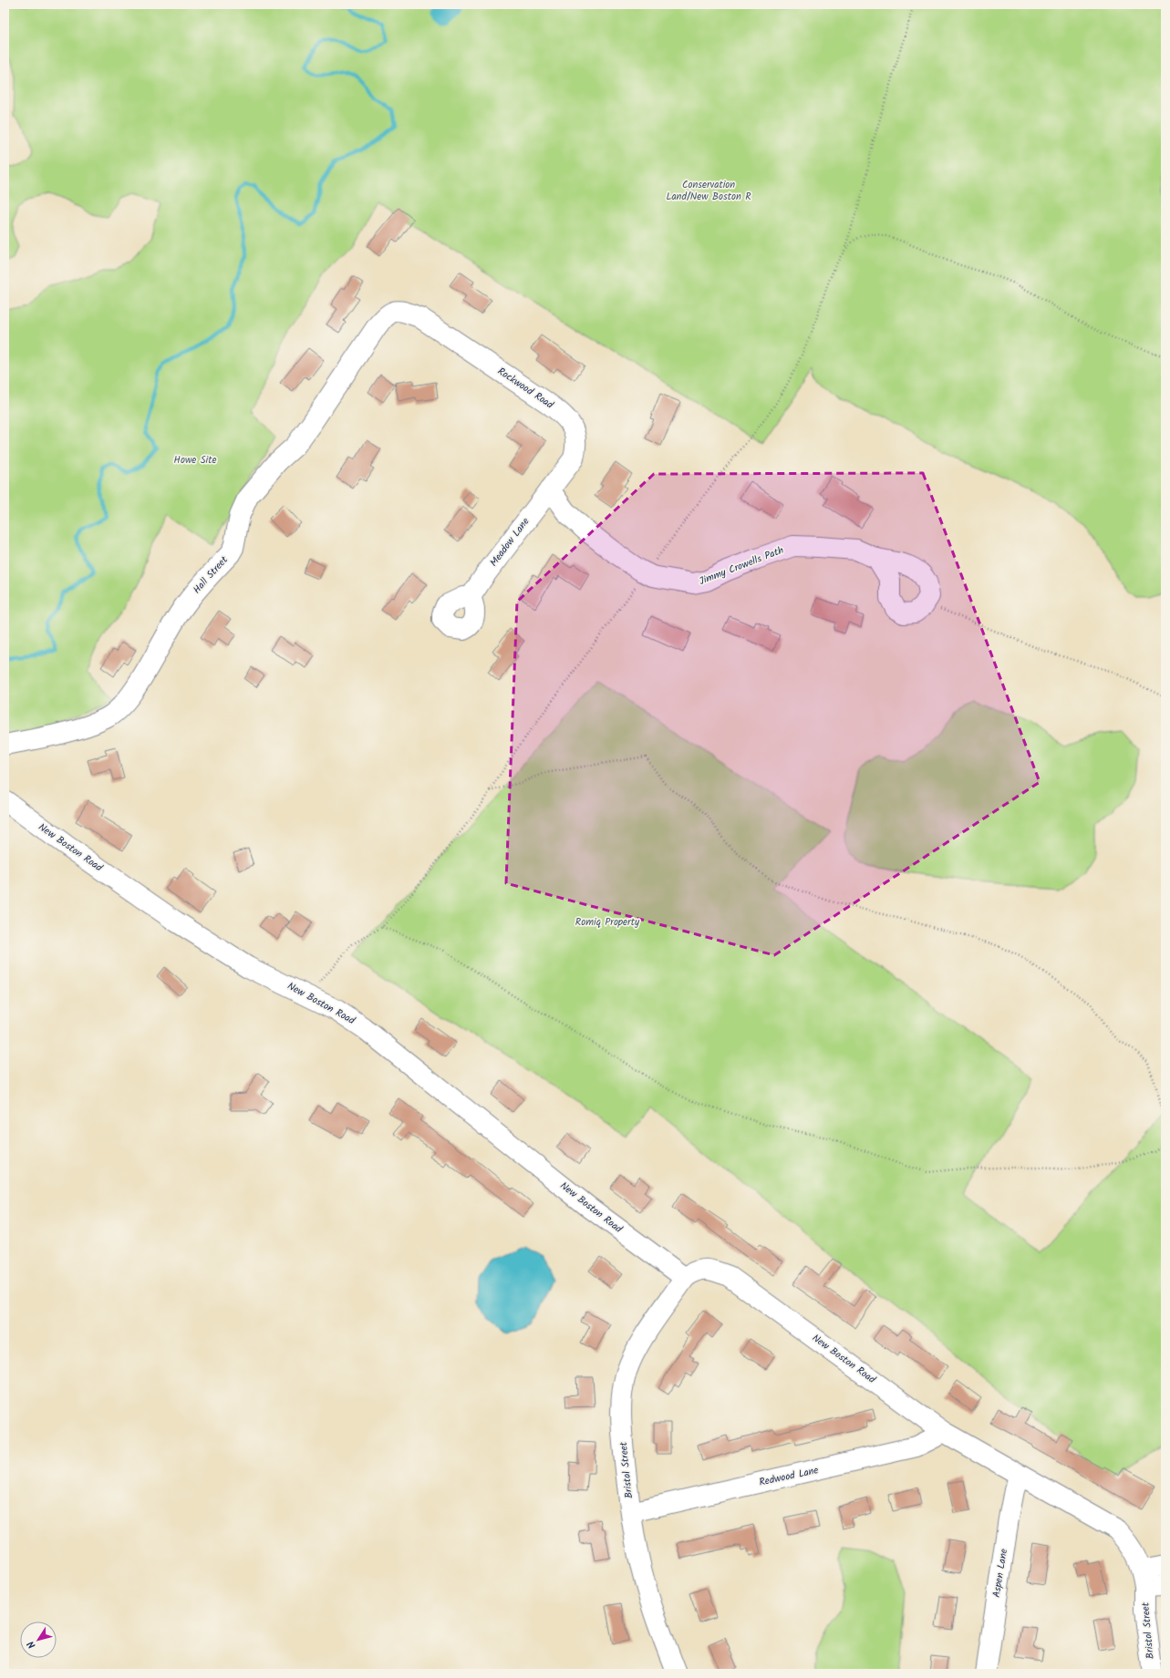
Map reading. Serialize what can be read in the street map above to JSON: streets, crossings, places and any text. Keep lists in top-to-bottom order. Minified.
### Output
{"streets":{"street":["Rockwood Road","Meadow Lane","Jimmy Crowells Path","Hall Street","New Boston Road","Bristol Street","Redwood Lane","Aspen Lane"]},"crossings":[["Rockwood Road","Meadow Lane"],["Rockwood Road","Jimmy Crowells Path"],["Rockwood Road","Hall Street"],["Meadow Lane","Jimmy Crowells Path"],["New Boston Road","Bristol Street"],["New Boston Road","Redwood Lane"],["New Boston Road","Aspen Lane"],["Bristol Street","Redwood Lane"]],"parks":["Conservation Land/New Boston R","Howe Site","Romiq Property"],"north":"bottom left"}
